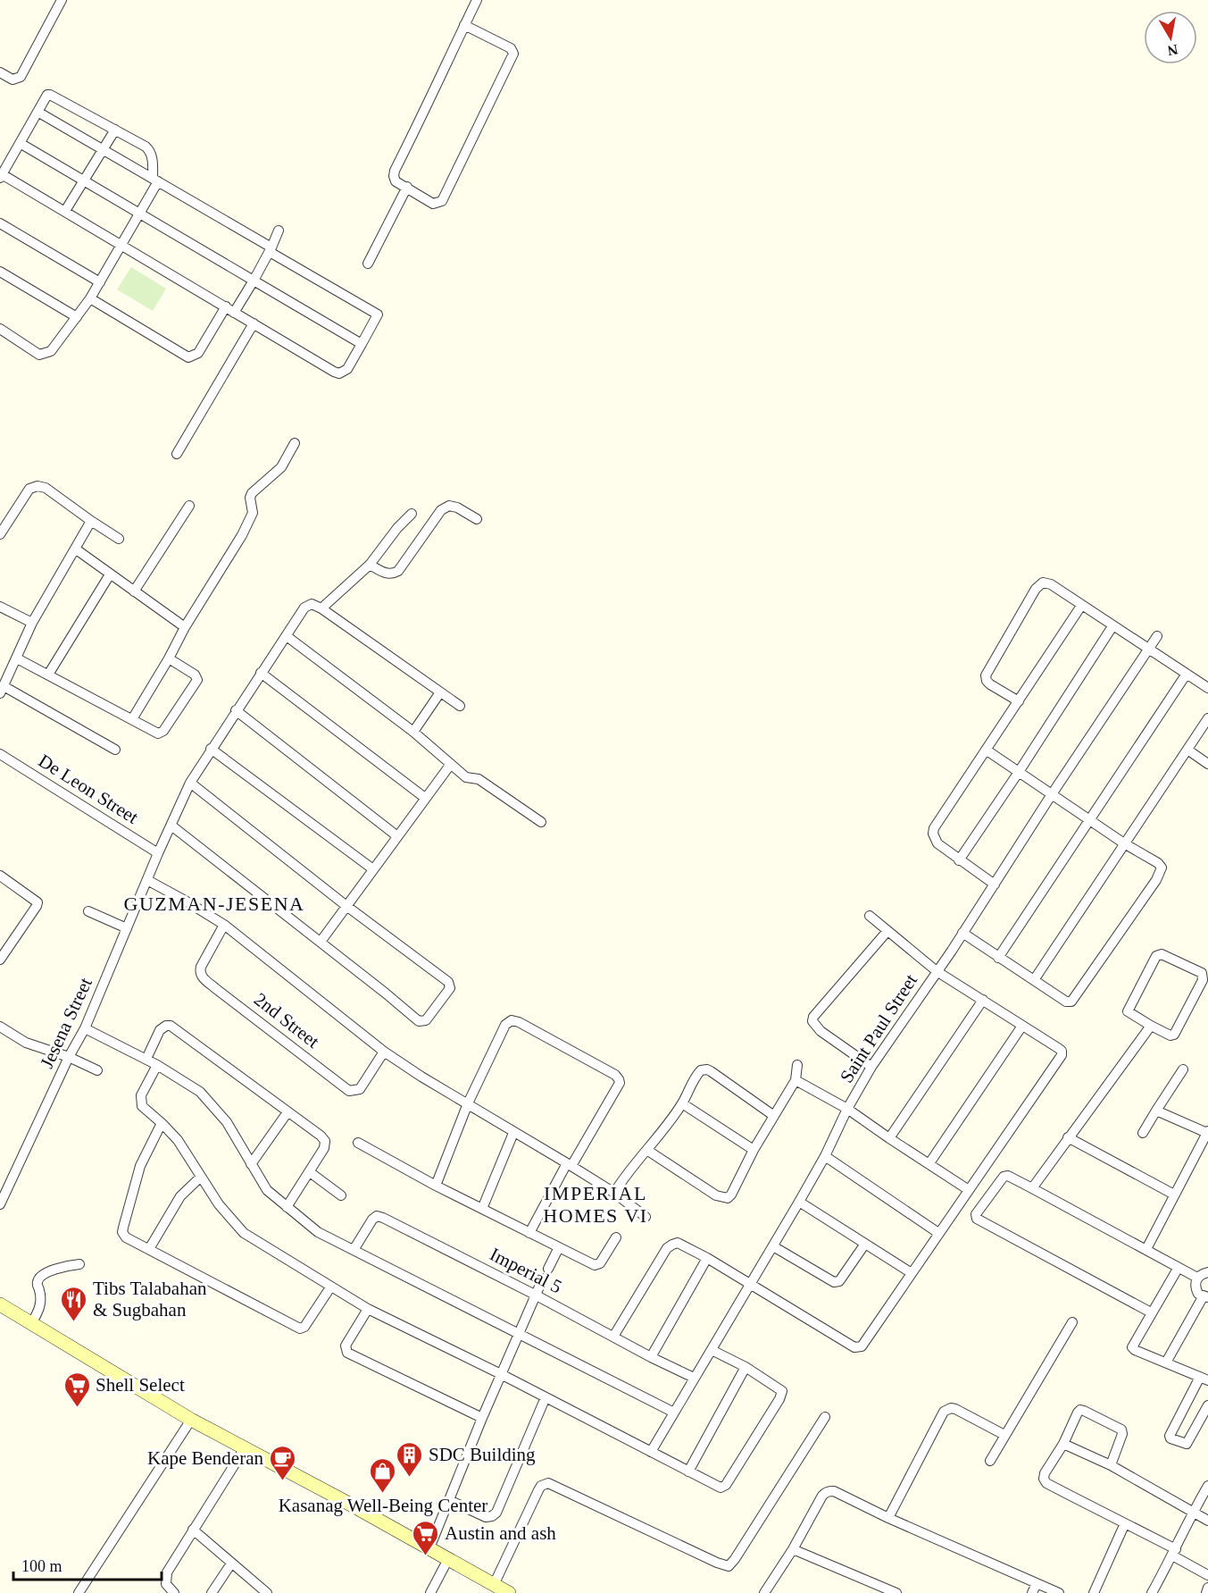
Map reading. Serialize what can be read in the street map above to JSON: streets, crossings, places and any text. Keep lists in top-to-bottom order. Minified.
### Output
{"streets":{"street":["De Leon Street","2nd Street","Jesena Street","Saint Paul Street","Imperial 5"]},"crossings":[["De Leon Street","Jesena Street"],["Saint Paul Street","Imperial 5"]],"districts":["GUZMAN-JESENA","IMPERIAL HOMES VI"],"places":{"restaurant":["Tibs Talabahan & Sugbahan"],"supermarket":["Shell Select","Austin and ash"],"building":["SDC Building"],"cafe":["Kape Benderan"],"shop":["Kasanag Well-Being Center"]},"scale_bar":"100 m","north":"bottom"}
